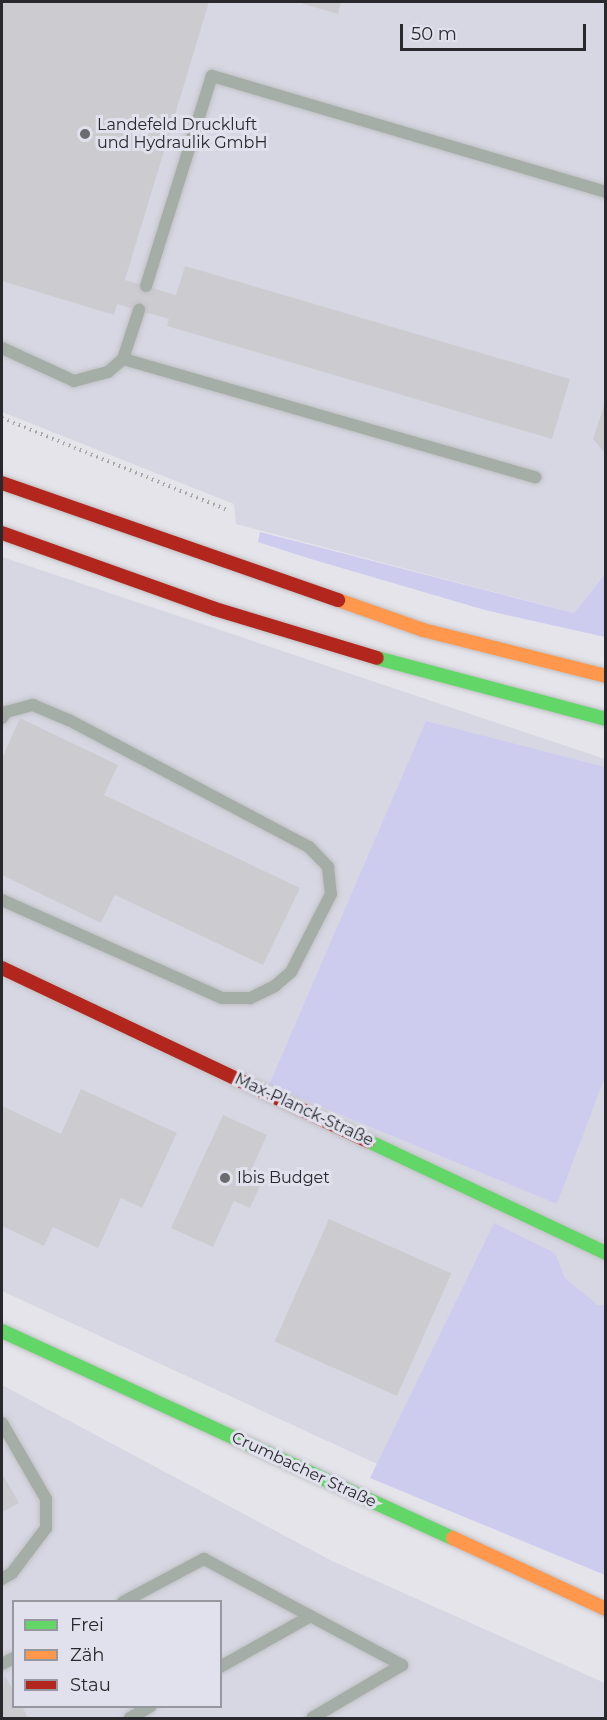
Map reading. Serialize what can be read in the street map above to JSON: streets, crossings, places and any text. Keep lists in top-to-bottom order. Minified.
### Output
{"streets":{"main road":["Max-Planck-Straße","Crumbacher Straße"]},"places":["Landefeld Druckluft und Hydraulik GmbH","Ibis Budget"],"legend":["Frei","Zäh","Stau"],"scale_bar":"50 m"}
